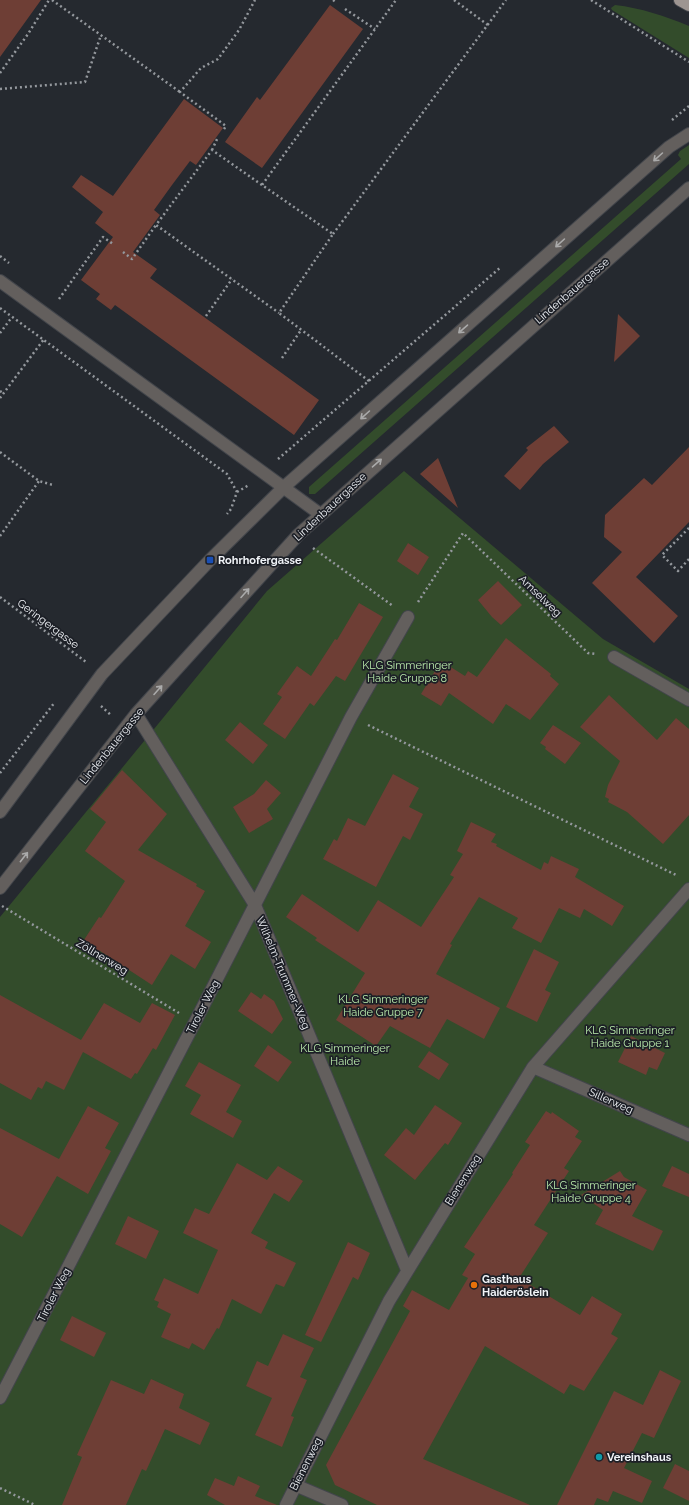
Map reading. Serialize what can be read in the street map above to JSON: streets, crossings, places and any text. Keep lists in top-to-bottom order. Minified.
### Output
{"streets":{"street":["Lindenbauergasse","Wilhelm-Trummer-Weg","Tiroler Weg","Sillerweg","Bienenweg"],"path":["Amselweg","Geringergasse","Zöllnerweg"]},"crossings":[["Lindenbauergasse","Wilhelm-Trummer-Weg"],["Amselweg","Tiroler Weg"],["Zöllnerweg","Tiroler Weg"],["Wilhelm-Trummer-Weg","Tiroler Weg"],["Wilhelm-Trummer-Weg","Bienenweg"],["Sillerweg","Bienenweg"]],"parks":["KLG Simmeringer Haide Gruppe 8","KLG Simmeringer Haide Gruppe 7","KLG Simmeringer Haide Gruppe 1","KLG Simmeringer Haide","KLG Simmeringer Haide Gruppe 4"],"places":{"transit":["Rohrhofergasse"],"other":["Gasthaus Haideröslein","Vereinshaus"]}}
